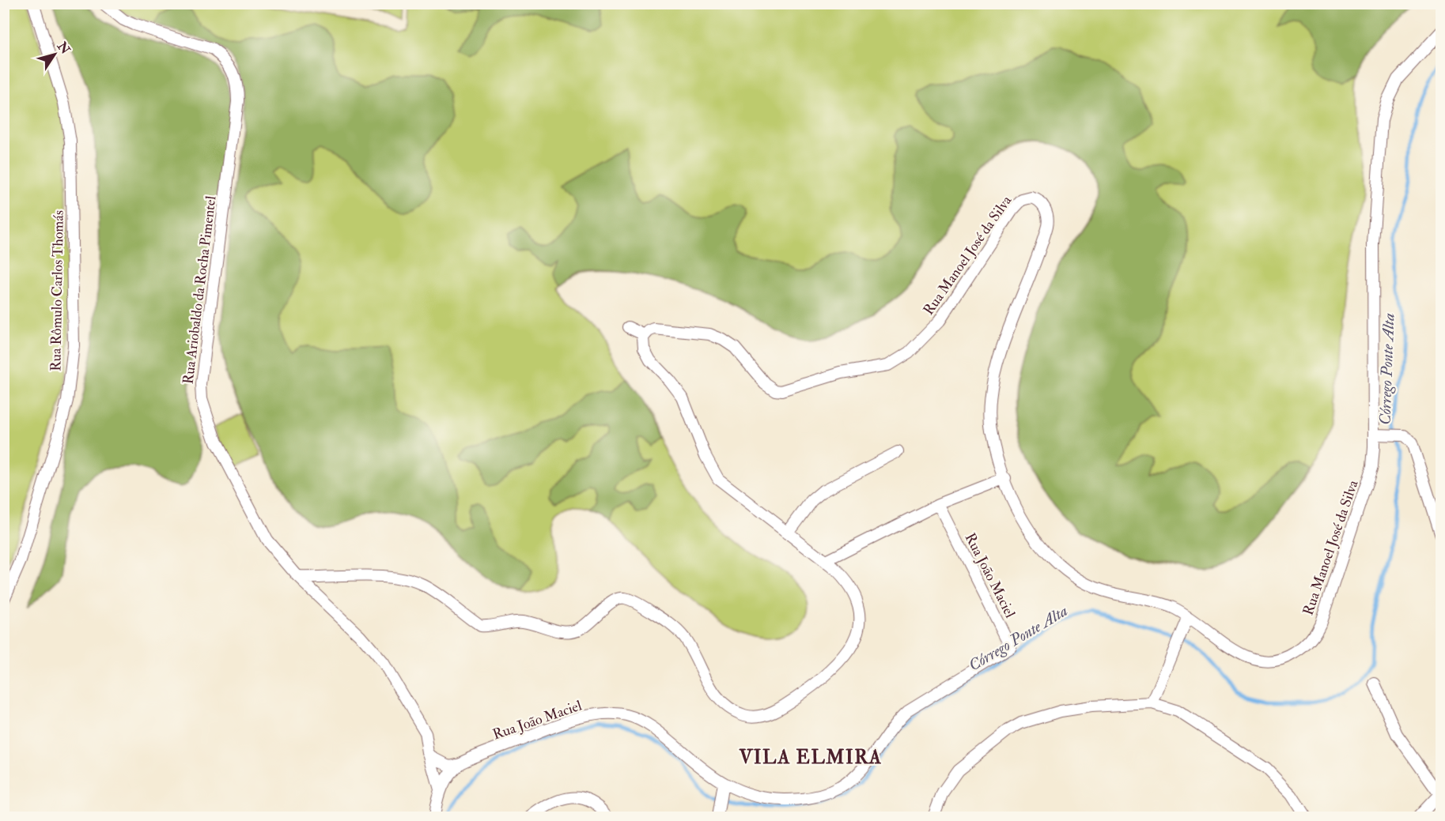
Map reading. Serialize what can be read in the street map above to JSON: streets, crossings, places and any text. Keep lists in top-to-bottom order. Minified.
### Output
{"streets":{"street":["Rua Manoel José da Silva","Rua Ariobaldo da Rocha Pimentel","Rua Rômulo Carlos Thomás","Rua João Maciel"]},"districts":["VILA ELMIRA"],"water":["Córrego Ponte Alta"],"north":"top right"}
